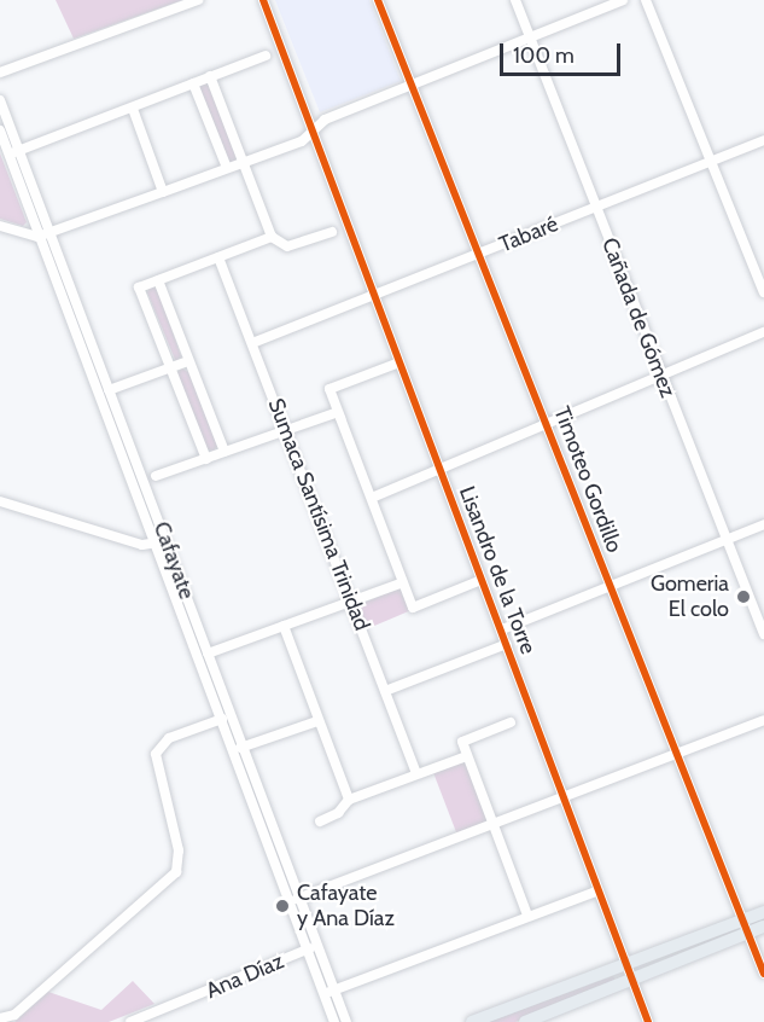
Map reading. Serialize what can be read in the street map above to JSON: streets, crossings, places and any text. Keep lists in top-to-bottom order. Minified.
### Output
{"streets":{"street":["Tabaré","Cañada de Gómez","Timoteo Gordillo","Sumaca Santísima Trinidad","Cafayate","Lisandro de la Torre","Ana Díaz"]},"crossings":[["Tabaré","Cañada de Gómez"],["Tabaré","Timoteo Gordillo"],["Tabaré","Sumaca Santísima Trinidad"],["Tabaré","Lisandro de la Torre"],["Cafayate","Ana Díaz"]],"places":["Gomeria El colo","Cafayate y Ana Díaz"],"scale_bar":"100 m"}
